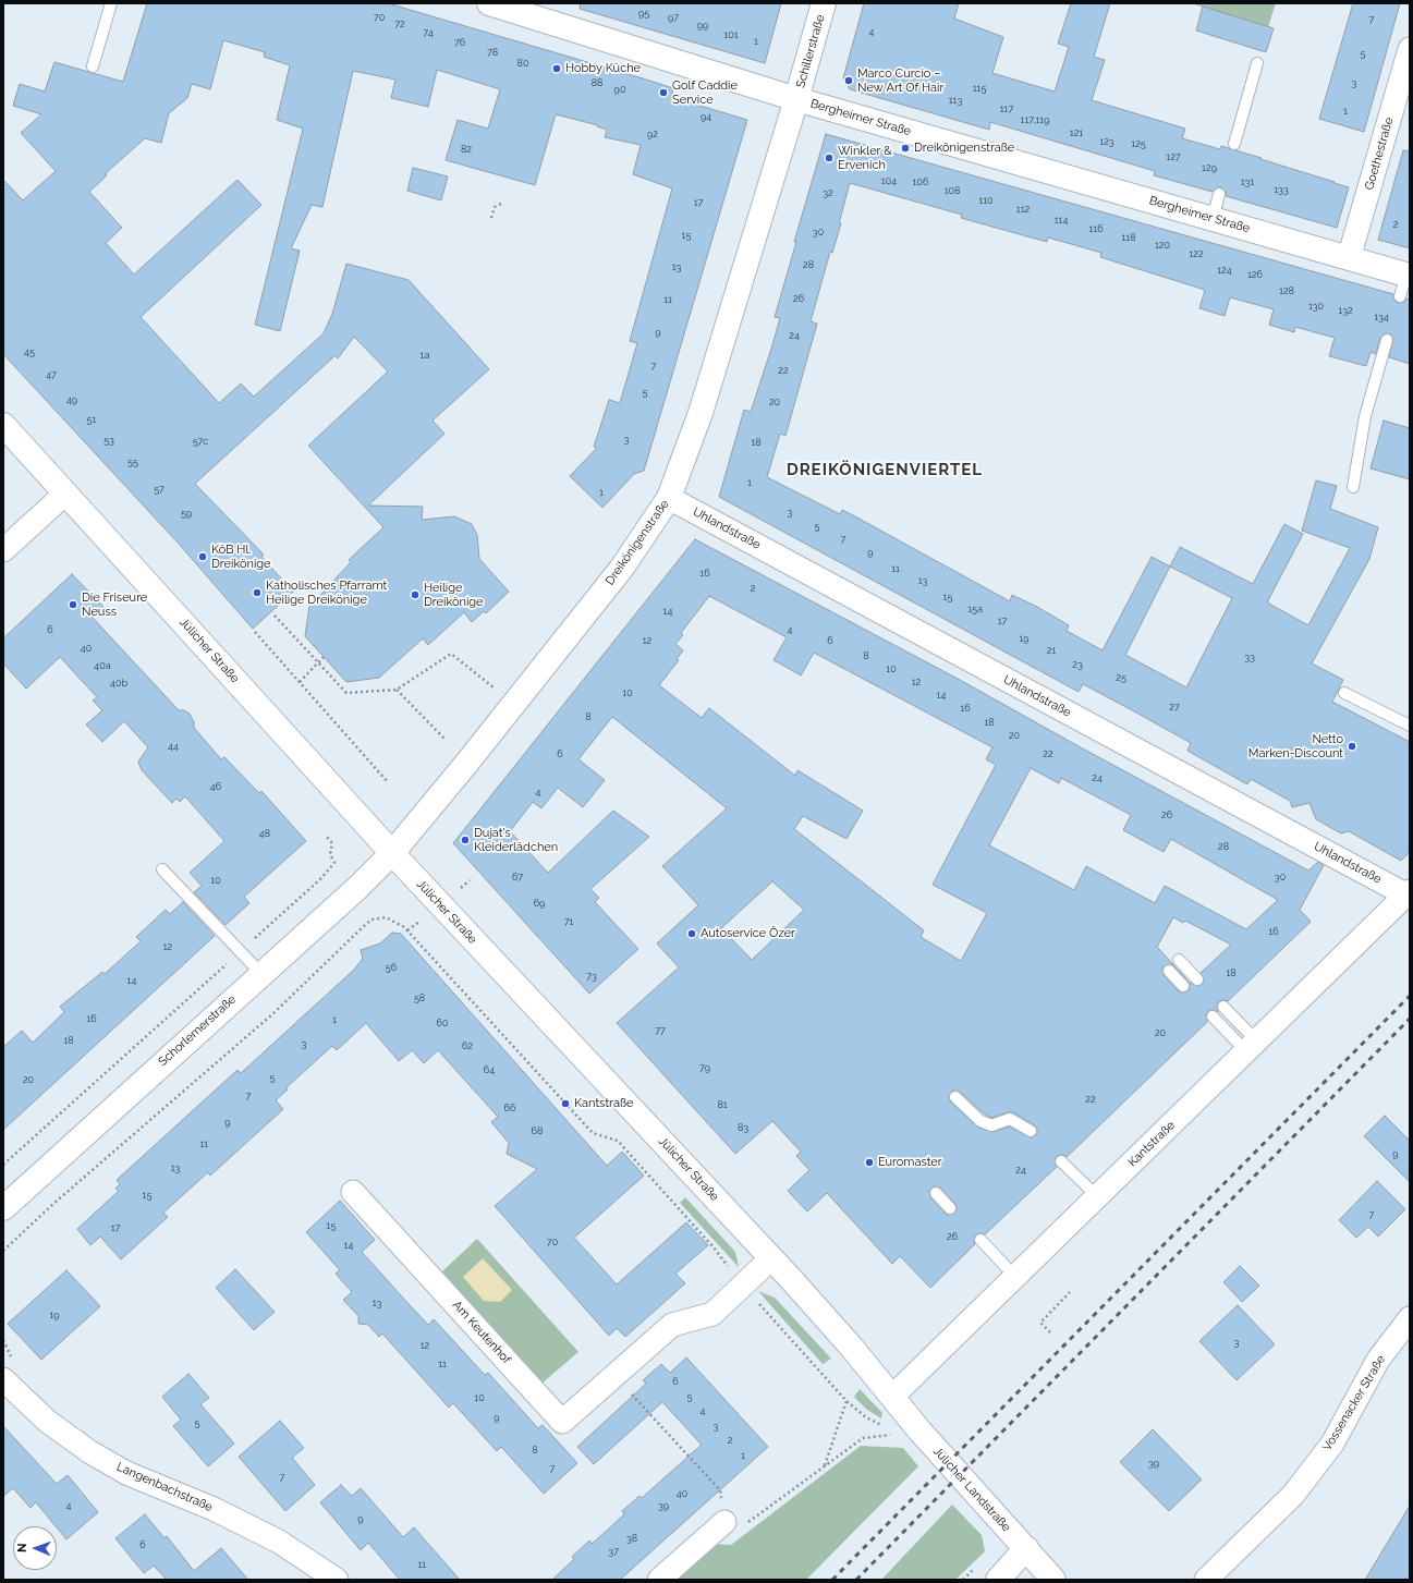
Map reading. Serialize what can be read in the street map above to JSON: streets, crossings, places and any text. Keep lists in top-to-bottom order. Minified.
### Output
{"streets":{"main road":["Schillerstraße","Bergheimer Straße","Dreikönigenstraße","Jülicher Straße","Schorlemerstraße","Jülicher Landstraße"],"street":["Goethestraße","Uhlandstraße","Kantstraße","Am Keutenhof","Vossenacker Straße","Langenbachstraße"]},"crossings":[["Schillerstraße","Bergheimer Straße"],["Schillerstraße","Dreikönigenstraße"],["Bergheimer Straße","Goethestraße"],["Bergheimer Straße","Dreikönigenstraße"],["Uhlandstraße","Dreikönigenstraße"],["Uhlandstraße","Kantstraße"],["Dreikönigenstraße","Jülicher Straße"],["Dreikönigenstraße","Schorlemerstraße"],["Jülicher Straße","Schorlemerstraße"],["Jülicher Straße","Kantstraße"],["Jülicher Straße","Am Keutenhof"],["Jülicher Straße","Jülicher Landstraße"],["Kantstraße","Jülicher Landstraße"]],"districts":["DREIKÖNIGENVIERTEL"],"places":["Hobby Küche","Marco Curcio – New Art Of Hair","Golf Caddie Service","Dreikönigenstraße","Winkler & Ervenich","KöB Hl. Dreikönige","Katholisches Pfarramt Heilige Dreikönige","Heilige Dreikönige","Die Friseure Neuss","Netto Marken-Discount","Dujat's Kleiderlädchen","Autoservice Özer","Kantstraße","Euromaster"],"house_numbers":["95","70","97","7","72","99","4","74","101","1","76","78","5","80","88","3","115","90","113","117","1","94","117,119","121","92","123","125","82","127","129","104","106","131","133","108","32","110","17","112","114","2","116","30","15","118","120","122","28","13","124","126","128","26","11","130","132","134","9","24","45","1a","7","22","47","5","49","20","51","3","53","57c","18","55","1","57","1","3","59","5","7","9","11","16","13","2","15","15a","14","17","6","4","19","12","6","40","21","8","33","23","40a","10","25","12","40b","10","14","27","16","8","18","20","44","6","22","24","46","4","26","48","28","67","30","10","69","71","16","12","56","18","73","14","58","16","1","60","77","20","18","3","62","79","64","5","20","7","22","81","66","9","83","68","11","9","13","24","15","7","15","17","26","70","14","13","19","3","12","11","6","5","10","4","9","5","3","2","8","1","39","7","7","40","4","39","9","38","6","37","11"],"north":"left"}
